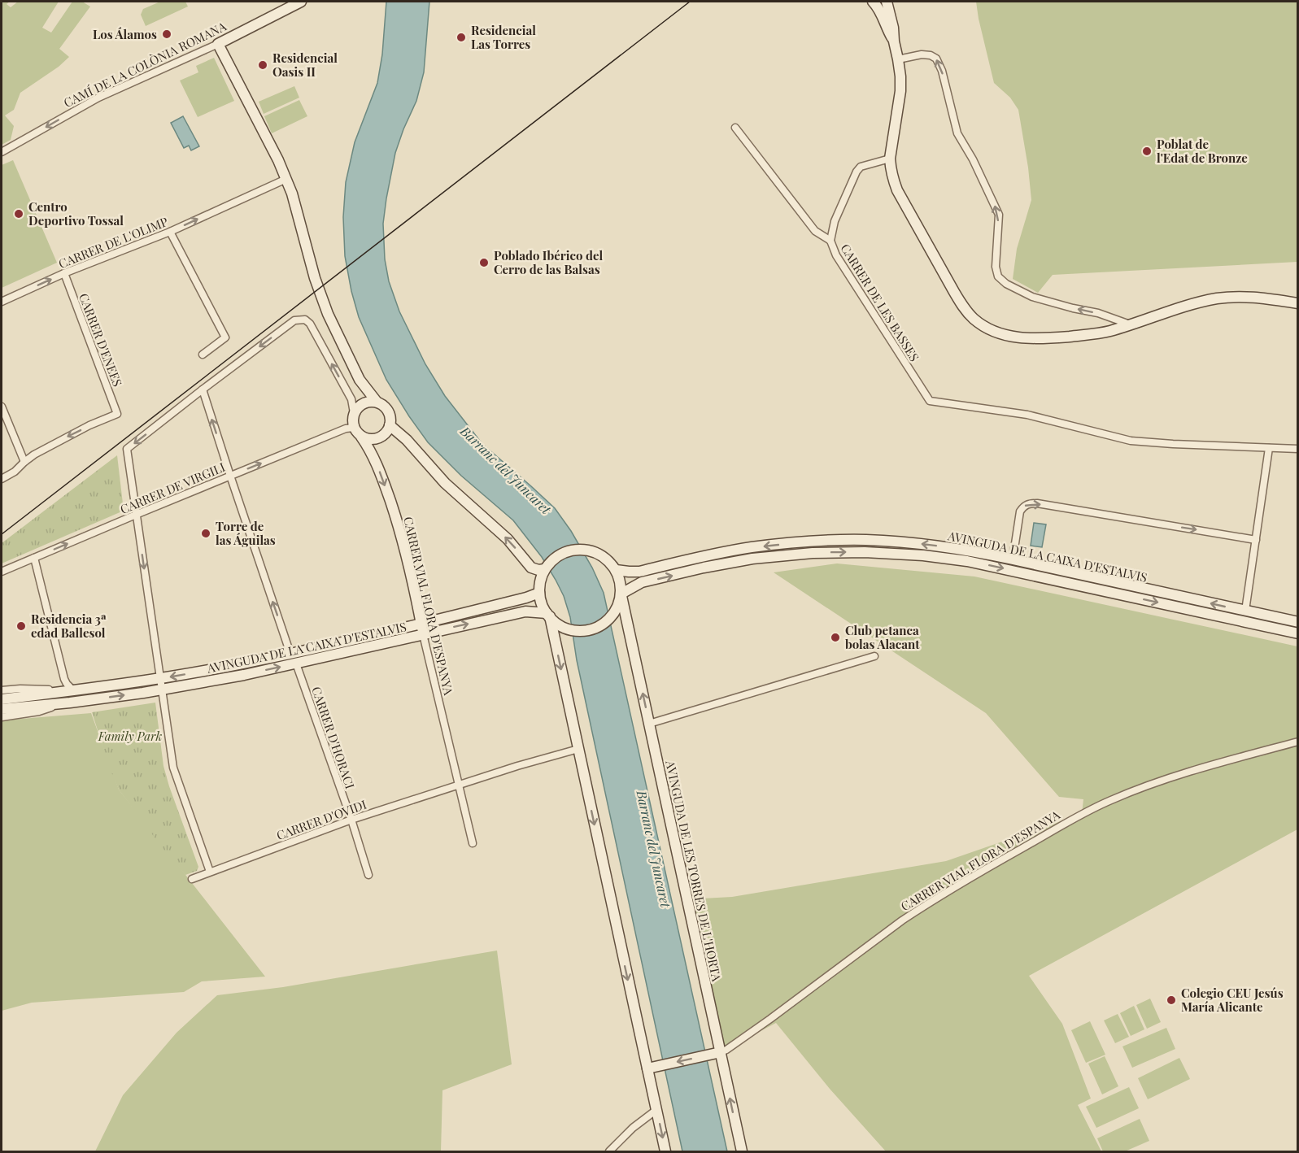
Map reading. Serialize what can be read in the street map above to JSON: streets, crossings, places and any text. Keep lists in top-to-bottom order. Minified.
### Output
{"streets":{"main road":["CAMÍ DE LA COLÒNIA ROMANA","AVINGUDA DE LA CAIXA D'ESTALVIS","CARRER VIAL FLORA D'ESPANYA","AVINGUDA DE LES TORRES DE L'HORTA"],"street":["CARRER DE L'OLIMP","CARRER DE LES BASSES","CARRER D'ENEES","CARRER DE VIRGILI","CARRER D'HORACI","CARRER D'OVIDI"]},"crossings":[["CARRER DE L'OLIMP","CARRER D'ENEES"],["CARRER DE VIRGILI","CARRER VIAL FLORA D'ESPANYA"],["AVINGUDA DE LA CAIXA D'ESTALVIS","CARRER VIAL FLORA D'ESPANYA"],["AVINGUDA DE LA CAIXA D'ESTALVIS","CARRER D'HORACI"],["AVINGUDA DE LA CAIXA D'ESTALVIS","AVINGUDA DE LES TORRES DE L'HORTA"],["CARRER VIAL FLORA D'ESPANYA","CARRER D'OVIDI"],["CARRER VIAL FLORA D'ESPANYA","AVINGUDA DE LES TORRES DE L'HORTA"],["CARRER D'HORACI","CARRER D'OVIDI"]],"one_way":["CAMÍ DE LA COLÒNIA ROMANA","CARRER DE L'OLIMP","CARRER DE VIRGILI"],"water":["Barranc del Juncaret"],"parks":["Family Park"],"places":["Los Álamos","Residencial Las Torres","Residencial Oasis II","Poblat de l'Edat de Bronze","Centro Deportivo Tossal","Poblado Ibérico del Cerro de las Balsas","Torre de las Águilas","Residencia 3ª edad Ballesol","Club petanca bolas Alacant","Colegio CEU Jesús María Alicante"]}
